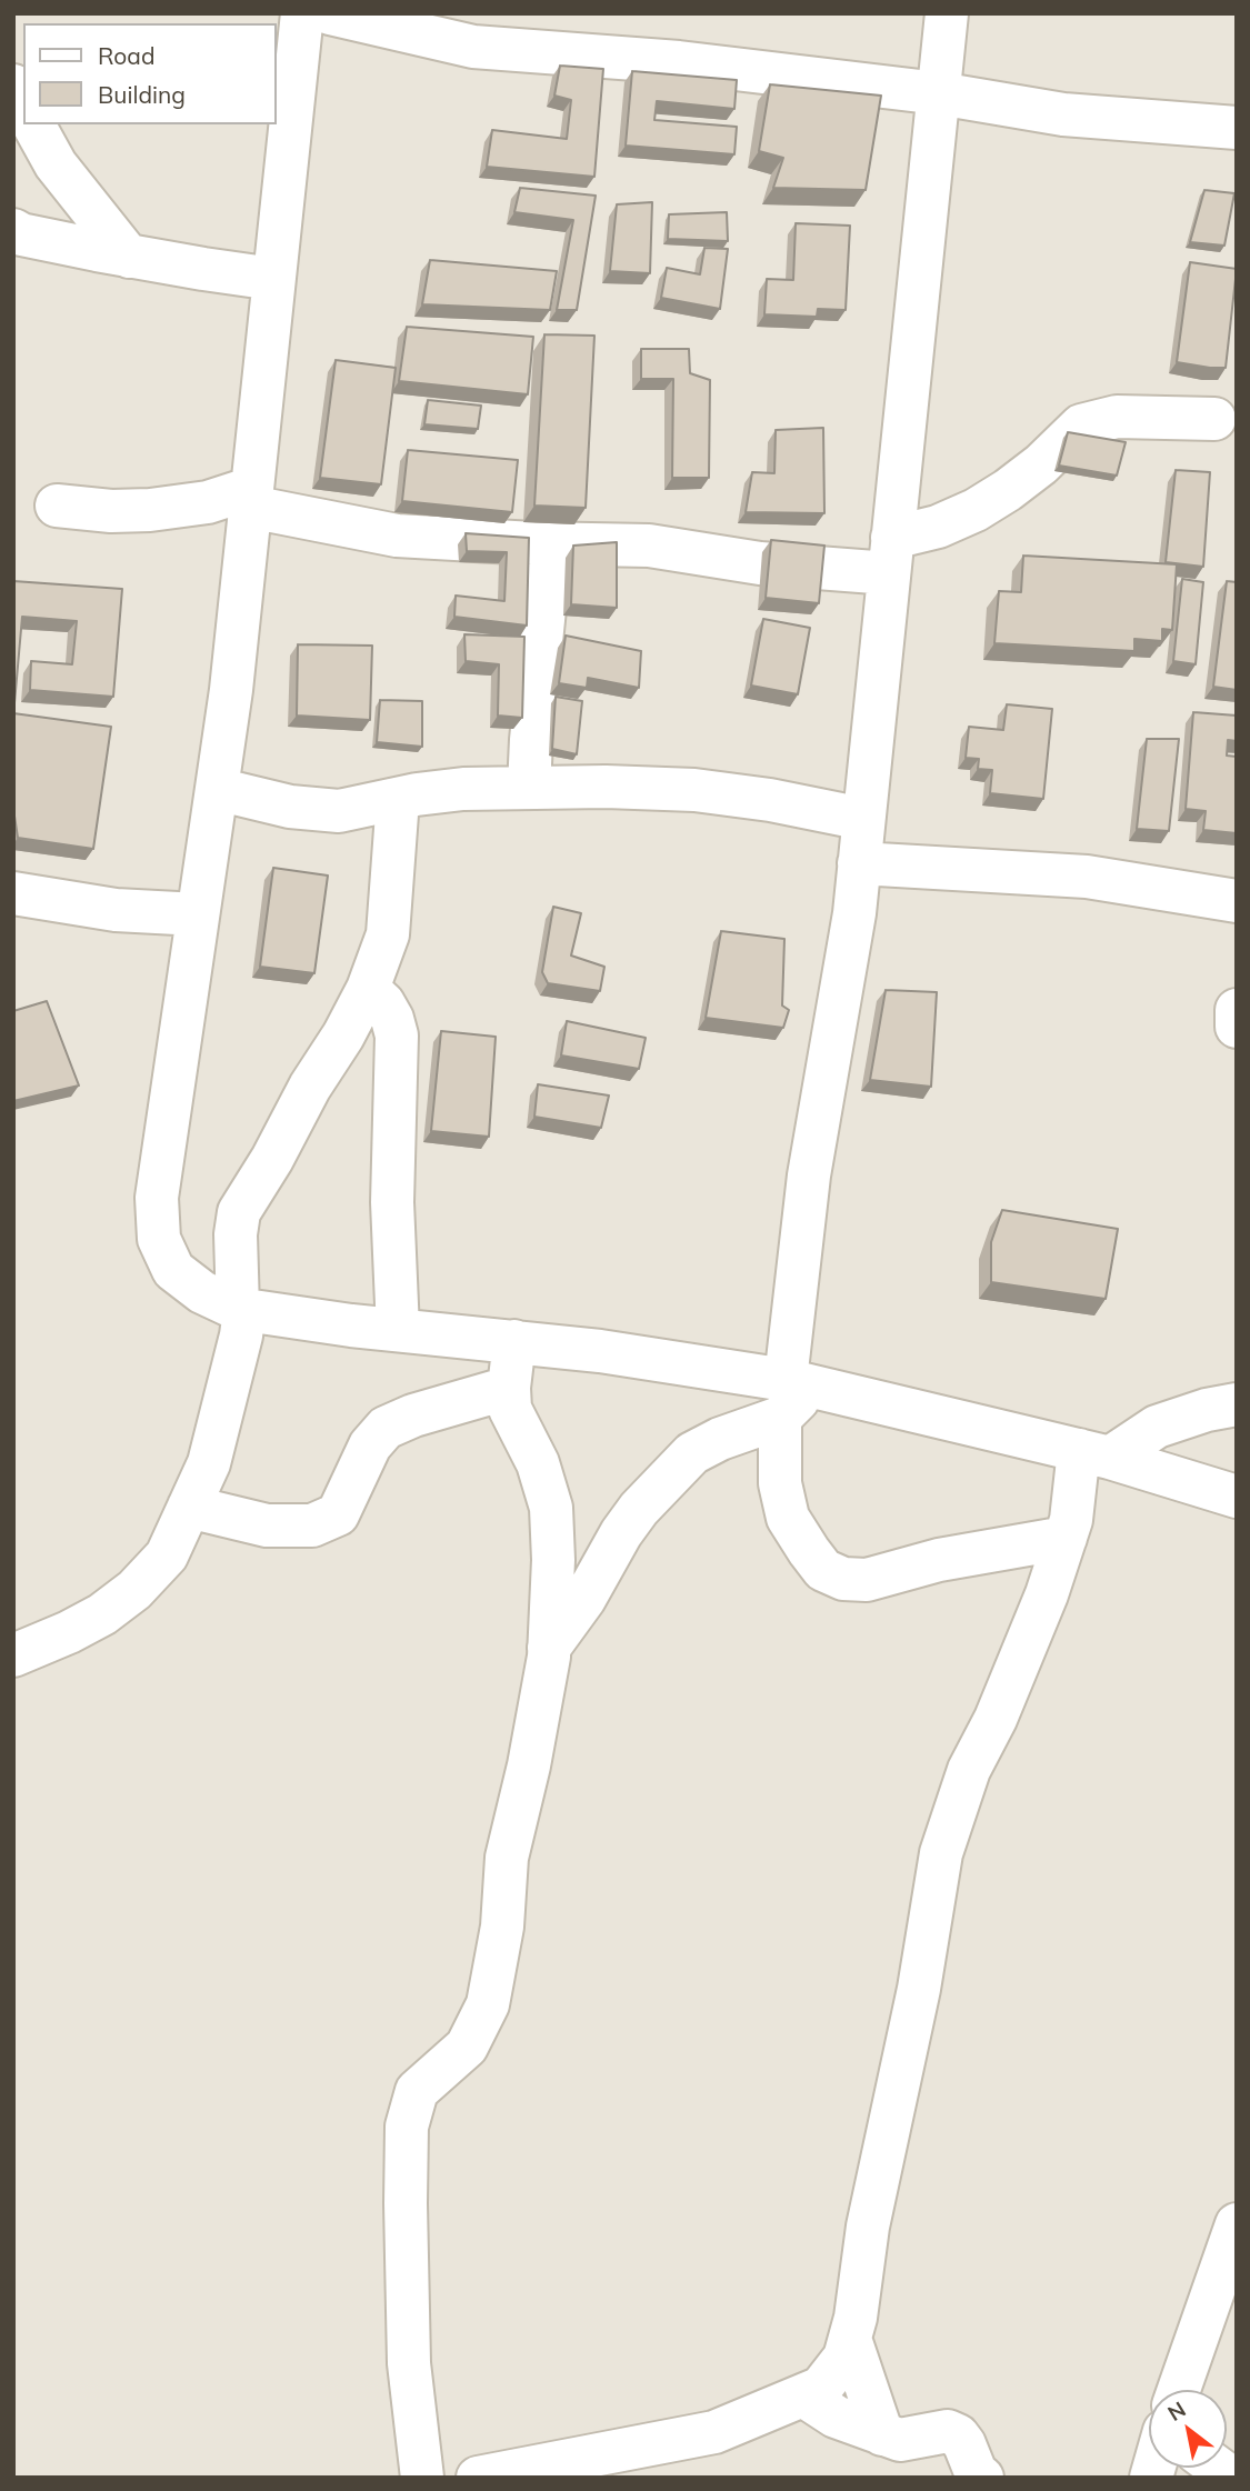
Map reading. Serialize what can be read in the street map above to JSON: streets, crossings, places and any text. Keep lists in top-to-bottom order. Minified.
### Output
{"legend":["Road","Building"],"north":"top left"}
